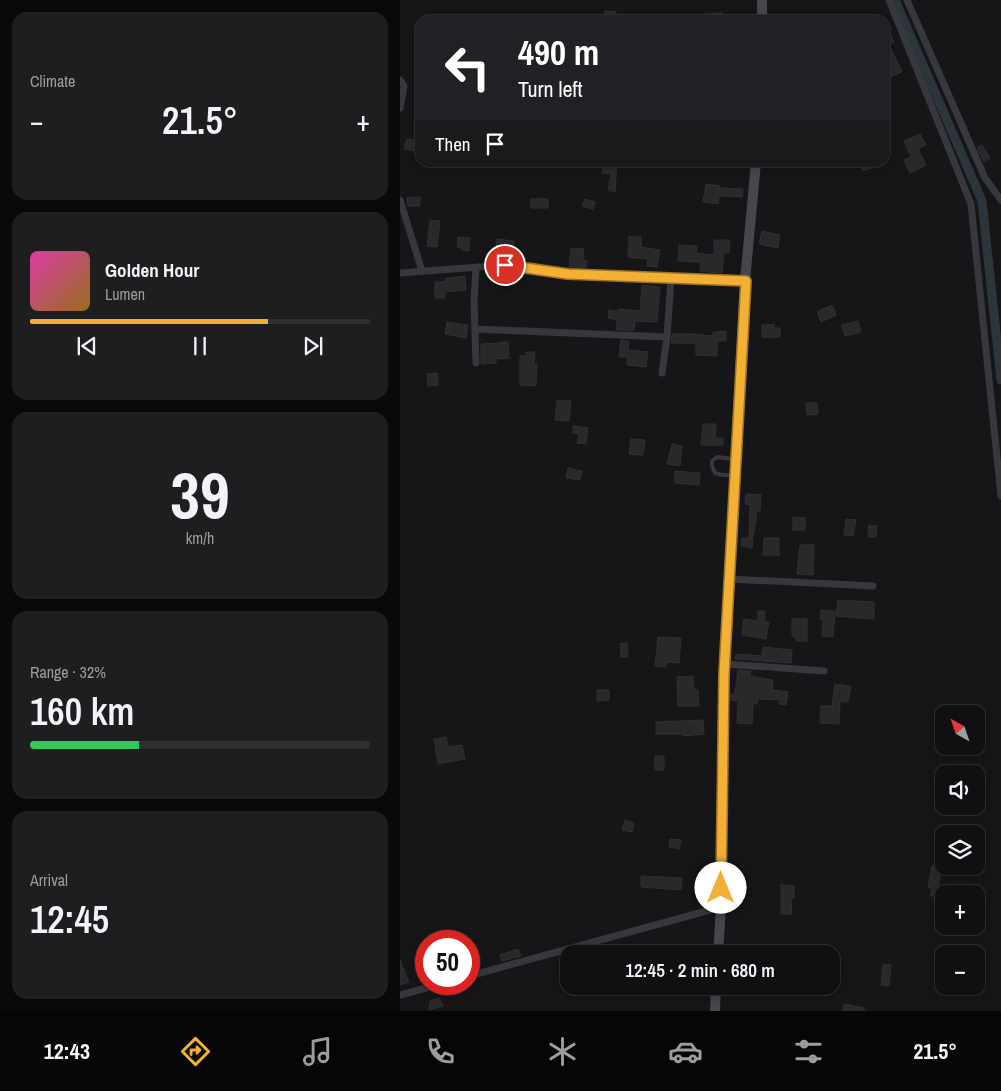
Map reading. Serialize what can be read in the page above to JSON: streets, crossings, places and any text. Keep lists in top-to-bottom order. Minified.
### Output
{"north":"top left","page":{"tile":["Climate",["39","km/h"],["Range · 32%","160 km"],["Arrival","12:45"]],"turn":["490 m","Turn left"],"heat":["−","21.5°","+"],"then":"Then","song":["Golden Hour","Lumen"],"map_buttons":["+","−"],"limit":"50","trip":"12:45 · 2 min · 680 m","tabs":["12:43","21.5°"]}}
